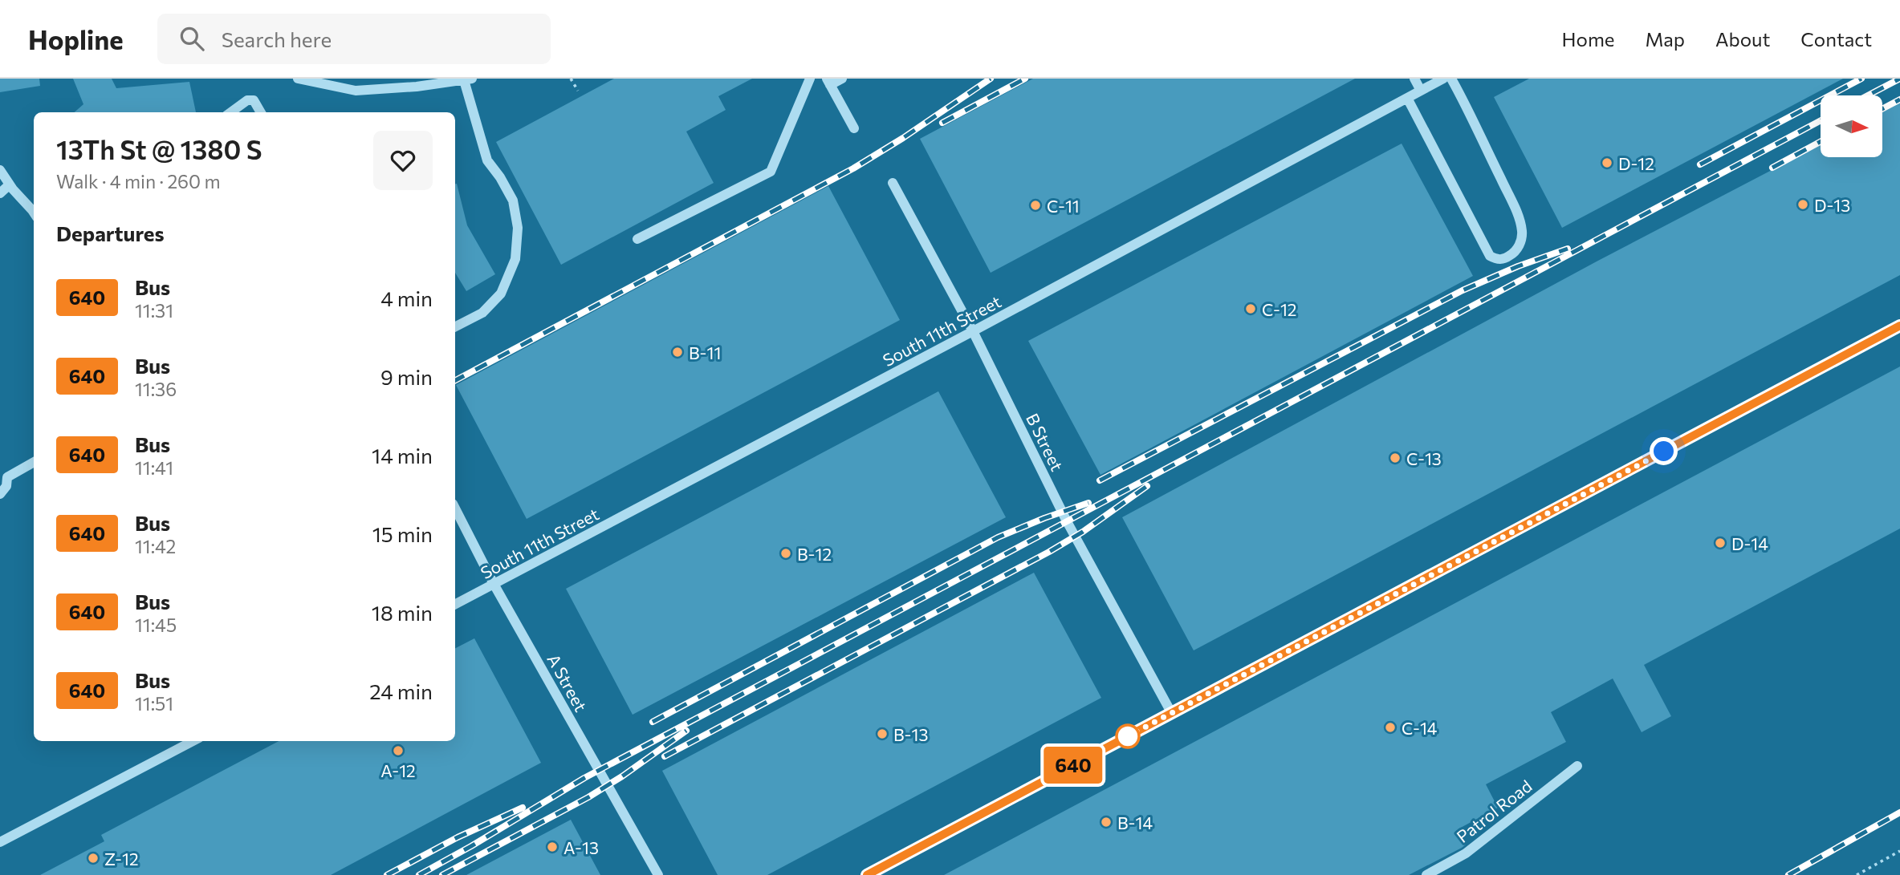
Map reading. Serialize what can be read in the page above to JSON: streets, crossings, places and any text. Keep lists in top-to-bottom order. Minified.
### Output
{"streets":{"lane":["South 11th Street","B Street","A Street","Patrol Road"]},"crossings":[["South 11th Street","B Street"],["South 11th Street","A Street"]],"places":["D-12","D-13","C-11","C-12","B-11","C-13","D-14","B-12","C-14","B-13","A-12","B-14","A-13","Z-12"],"lines":["bus line 640"],"north":"right","page":{"header":"Hopline","search":"Search here","nav":["Home","Map","About","Contact"],"on_map":"640","heading":[["13Th St @ 1380 S","Walk · 4 min · 260 m"],"Departures"],"list":[{"mark":"640","name":"Bus","note":"11:31","value":"4 min"},{"mark":"640","name":"Bus","note":"11:36","value":"9 min"},{"mark":"640","name":"Bus","note":"11:41","value":"14 min"},{"mark":"640","name":"Bus","note":"11:42","value":"15 min"},{"mark":"640","name":"Bus","note":"11:45","value":"18 min"},{"mark":"640","name":"Bus","note":"11:51","value":"24 min"}]}}
